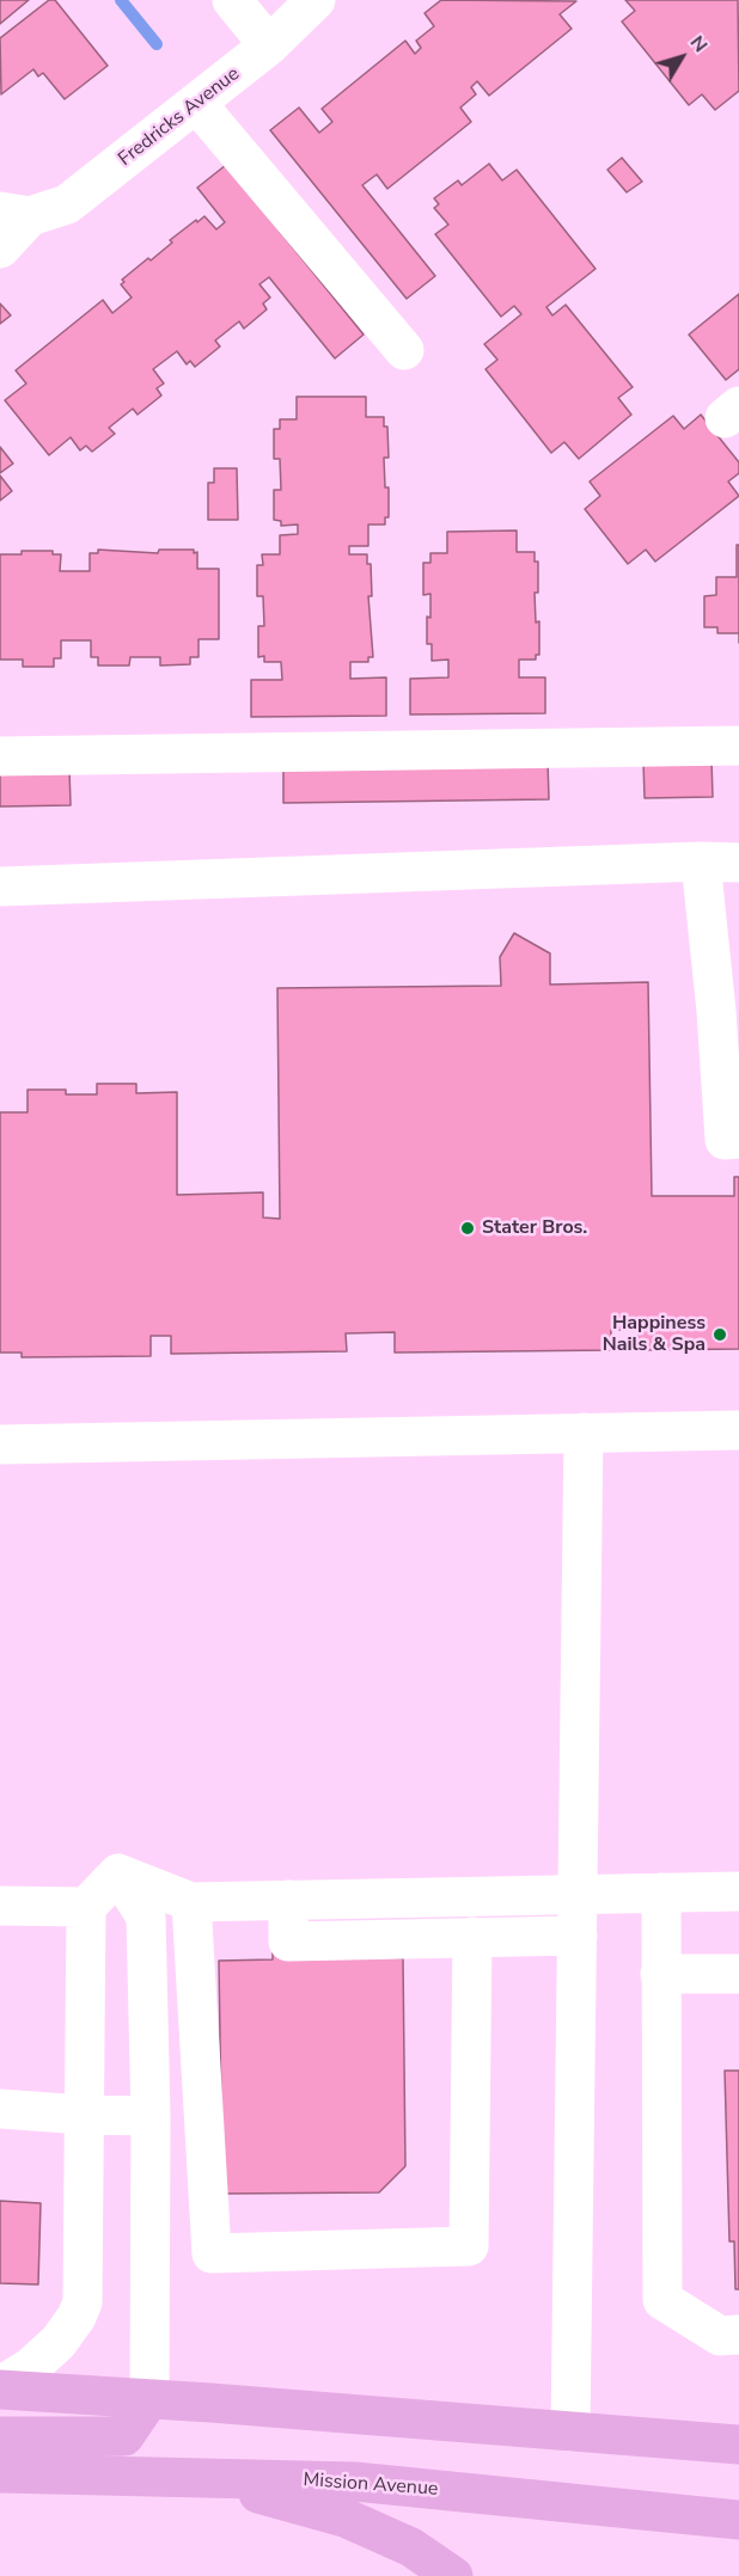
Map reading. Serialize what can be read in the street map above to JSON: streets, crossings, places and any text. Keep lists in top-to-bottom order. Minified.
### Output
{"streets":{"main road":["Mission Avenue"],"street":["Fredricks Avenue"]},"places":["Stater Bros.","Happiness Nails & Spa"],"north":"top right"}
